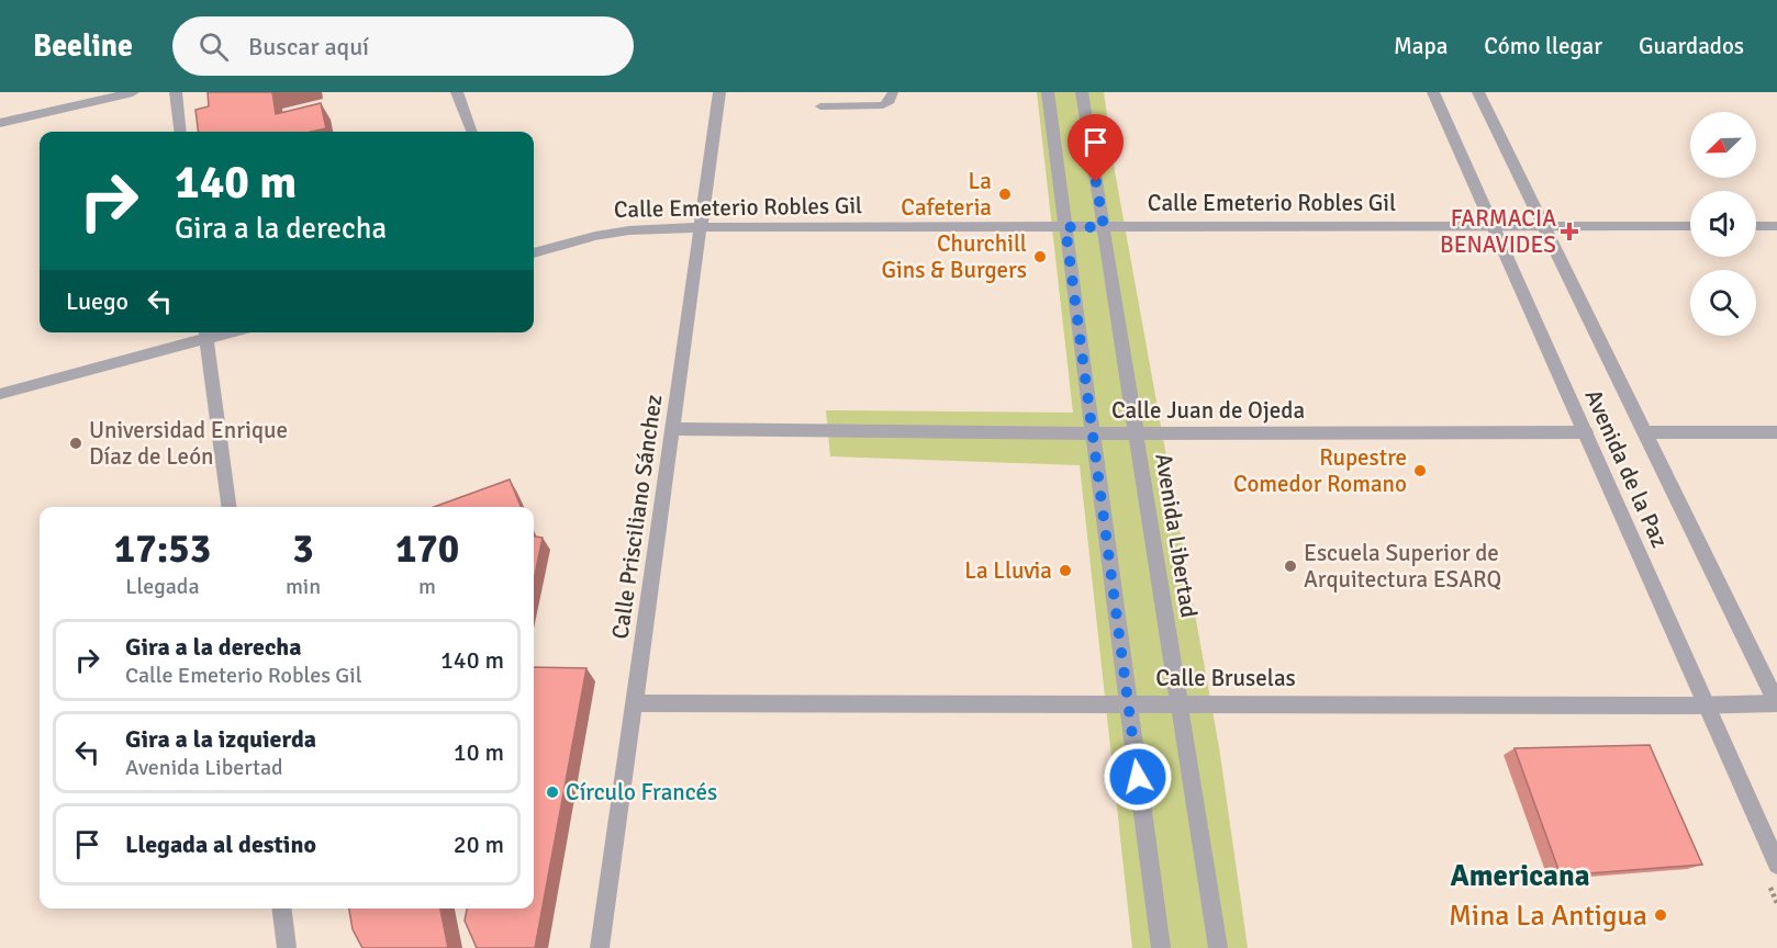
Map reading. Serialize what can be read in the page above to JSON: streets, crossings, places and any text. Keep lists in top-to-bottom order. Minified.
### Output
{"streets":{"street":["Calle Emeterio Robles Gil","Calle Juan de Ojeda","Avenida de la Paz","Calle Prisciliano Sánchez","Avenida Libertad","Calle Bruselas"]},"crossings":[["Calle Emeterio Robles Gil","Avenida de la Paz"],["Calle Emeterio Robles Gil","Calle Prisciliano Sánchez"],["Calle Emeterio Robles Gil","Avenida Libertad"],["Calle Juan de Ojeda","Avenida de la Paz"],["Calle Juan de Ojeda","Calle Prisciliano Sánchez"],["Calle Juan de Ojeda","Avenida Libertad"],["Avenida de la Paz","Calle Bruselas"],["Calle Prisciliano Sánchez","Calle Bruselas"],["Avenida Libertad","Calle Bruselas"]],"districts":["Americana"],"places":{"other":["La Cafeteria","Churchill Gins & Burgers","Universidad Enrique Díaz de León","Rupestre Comedor Romano","Escuela Superior de Arquitectura ESARQ","La Lluvia","Círculo Francés","Mina La Antigua"],"health":["FARMACIA BENAVIDES"]},"north":"bottom left","page":{"header":"Beeline","search":"Buscar aquí","nav":["Mapa","Cómo llegar","Guardados"],"turn":["140 m","Gira a la derecha"],"then":"Luego","eta":["17:53","Llegada","3","min","170","m"],"list":[{"name":"Gira a la derecha","note":"Calle Emeterio Robles Gil","value":"140 m"},{"name":"Gira a la izquierda","note":"Avenida Libertad","value":"10 m"},{"name":"Llegada al destino","value":"20 m"}]}}
